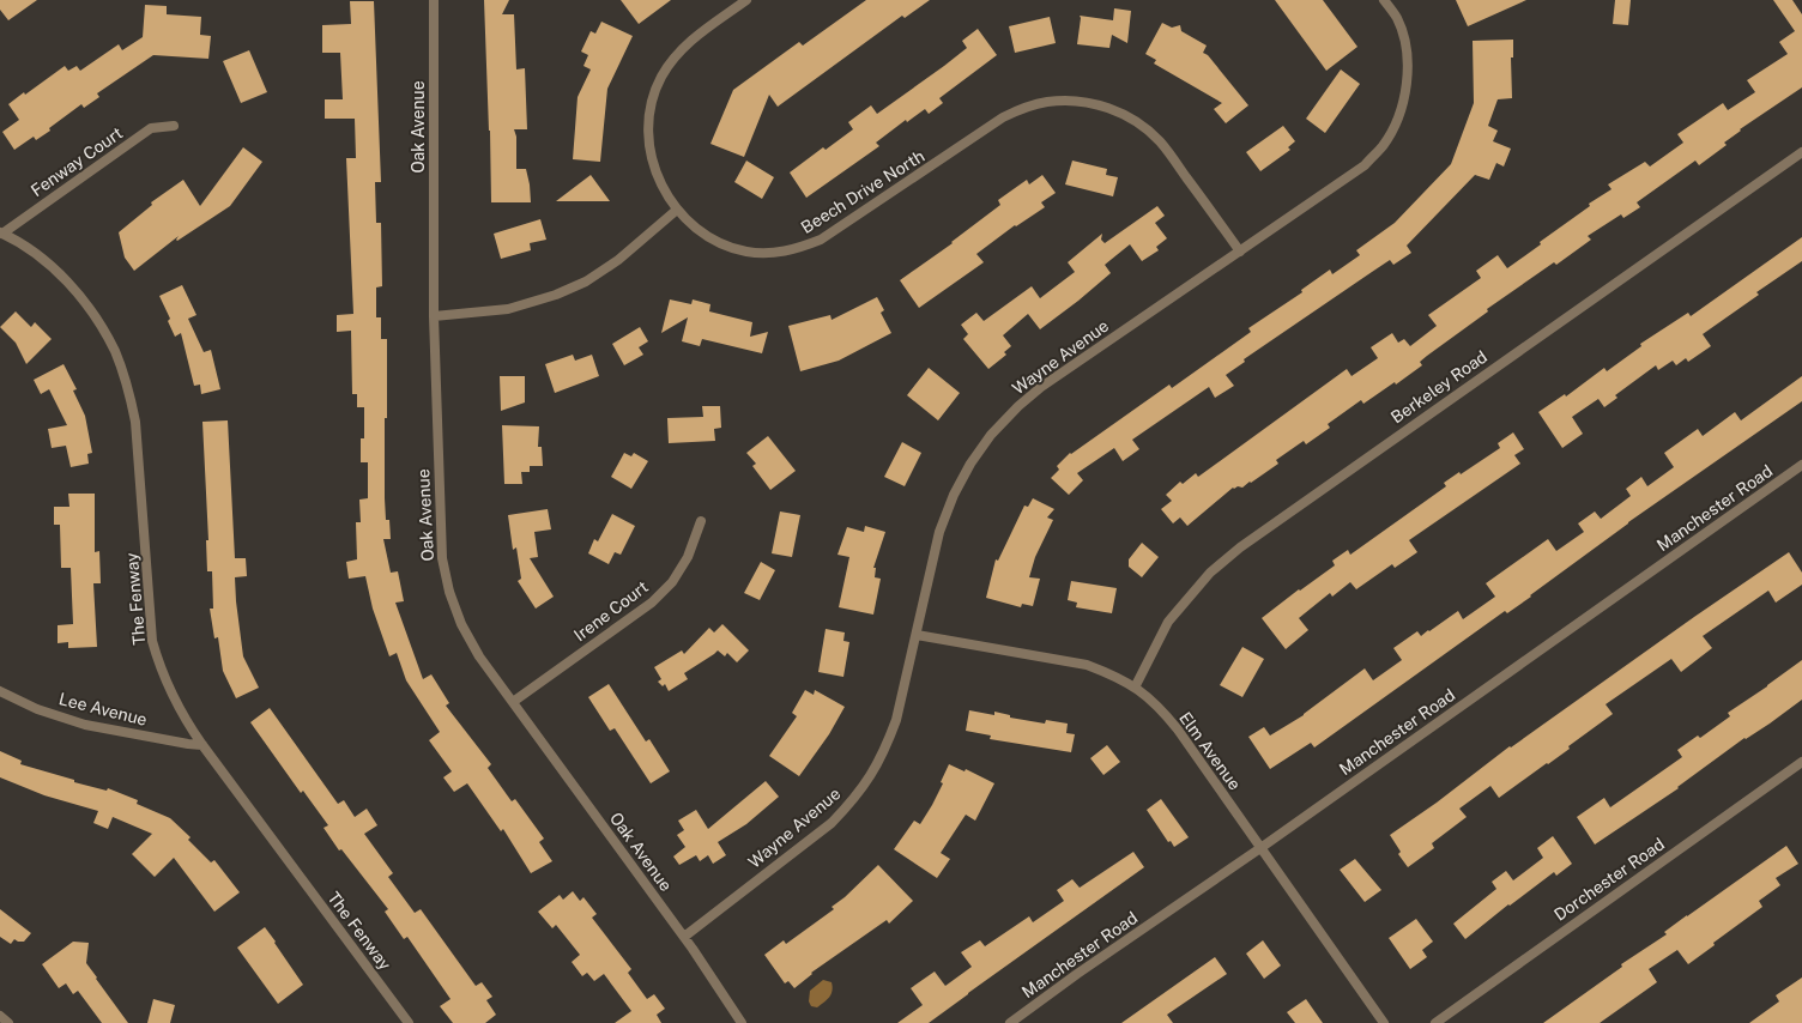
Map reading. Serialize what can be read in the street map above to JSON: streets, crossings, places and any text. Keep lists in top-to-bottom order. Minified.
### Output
{"streets":{"street":["Oak Avenue","Fenway Court","Beech Drive North","Wayne Avenue","Berkeley Road","Manchester Road","The Fenway","Irene Court","Lee Avenue","Elm Avenue","Dorchester Road"]},"crossings":[["Oak Avenue","Wayne Avenue"],["Oak Avenue","Irene Court"],["Fenway Court","The Fenway"],["Beech Drive North","Wayne Avenue"],["Wayne Avenue","Elm Avenue"],["Berkeley Road","Elm Avenue"],["Manchester Road","Elm Avenue"],["The Fenway","Lee Avenue"]]}
